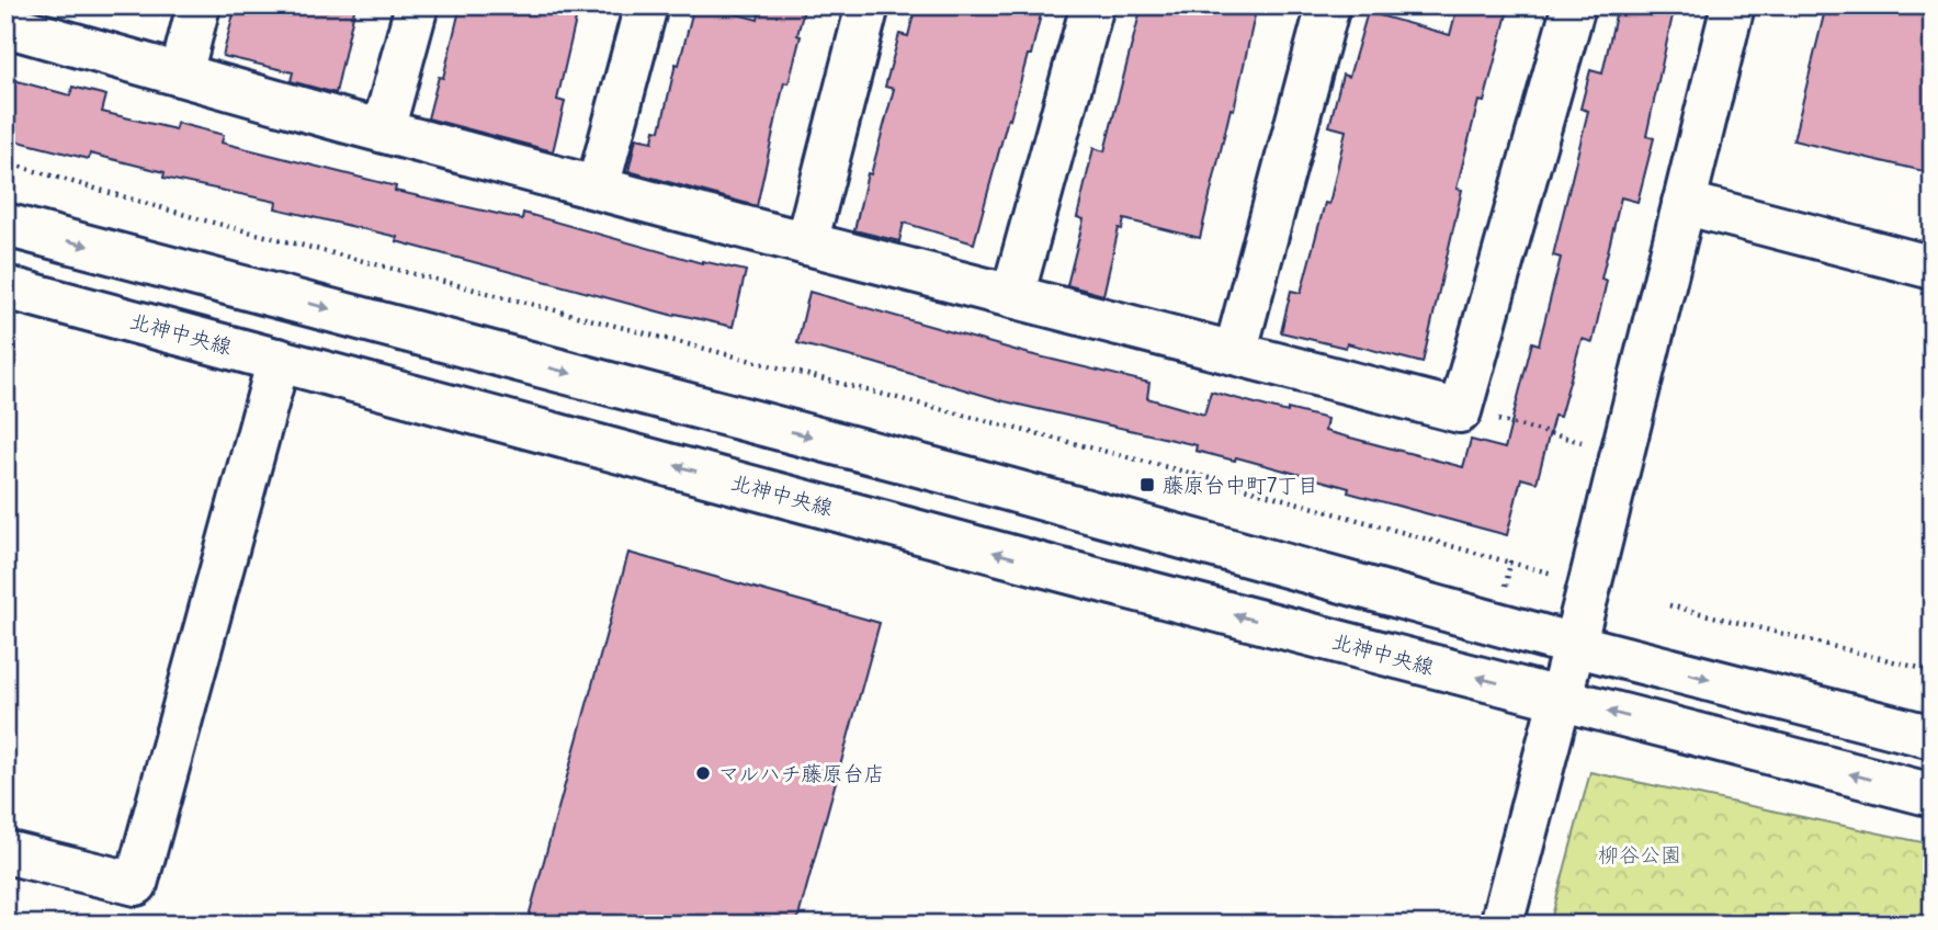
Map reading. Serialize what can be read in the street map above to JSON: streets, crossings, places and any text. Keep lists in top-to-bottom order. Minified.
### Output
{"streets":{"street":["北神中央線"]},"parks":["柳谷公園"],"places":{"transit":["藤原台中町7丁目"],"other":["マルハチ藤原台店"]}}
